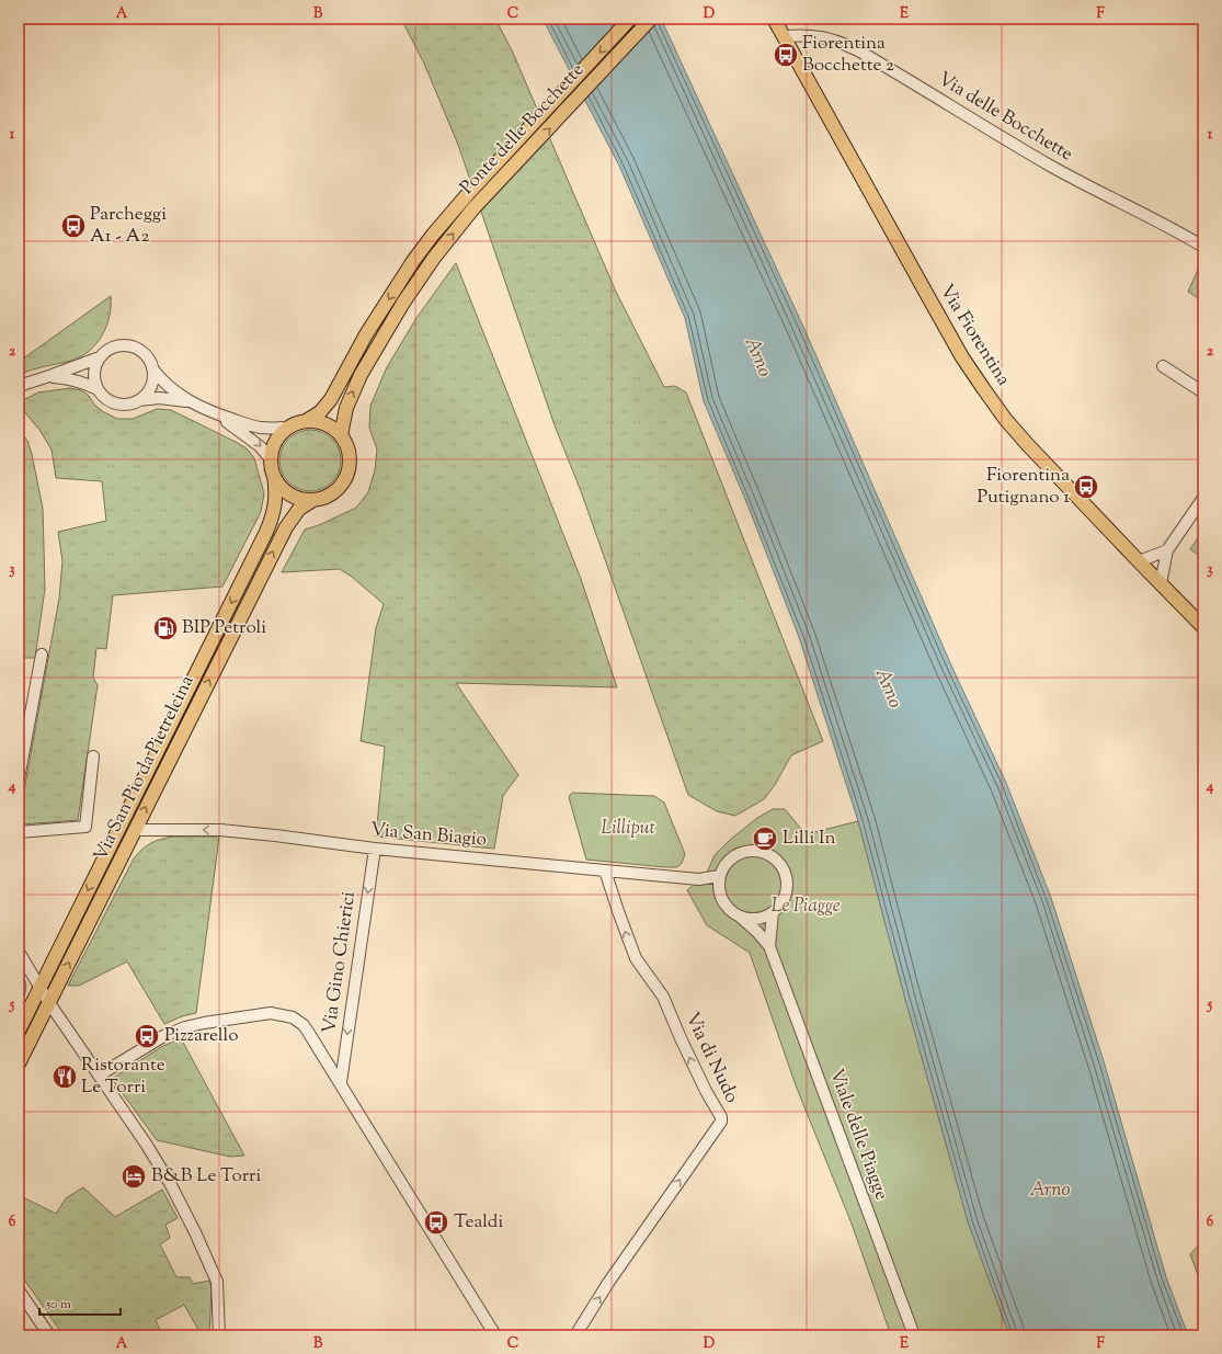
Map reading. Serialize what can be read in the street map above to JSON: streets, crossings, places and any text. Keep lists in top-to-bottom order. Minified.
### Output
{"streets":{"main road":["Ponte delle Bocchette","Via Fiorentina","Via San Pio da Pietrelcina"],"street":["Via delle Bocchette","Via San Biagio","Via Gino Chierici","Via di Nudo","Viale delle Piagge"]},"crossings":[["Via delle Bocchette","Via Fiorentina"],["Ponte delle Bocchette","Via San Pio da Pietrelcina"],["Via San Pio da Pietrelcina","Via San Biagio"],["Via San Biagio","Via Gino Chierici"],["Via San Biagio","Via di Nudo"],["Via San Biagio","Viale delle Piagge"]],"one_way":["Via San Biagio","Via Gino Chierici","Via di Nudo"],"water":["Arno"],"parks":["Lilliput","Le Piagge"],"places":{"bus stop":["Fiorentina Bocchette 2","Parcheggi A1 - A2","Fiorentina Putignano 1","Pizzarello","Tealdi"],"fuel station":["BIP Petroli"],"cafe":["Lilli In"],"restaurant":["Ristorante Le Torri"],"hotel":["B&B Le Torri"]},"scale_bar":"50 m","grid":{"columns":["A","B","C","D","E","F"],"rows":["1","2","3","4","5","6"]}}
